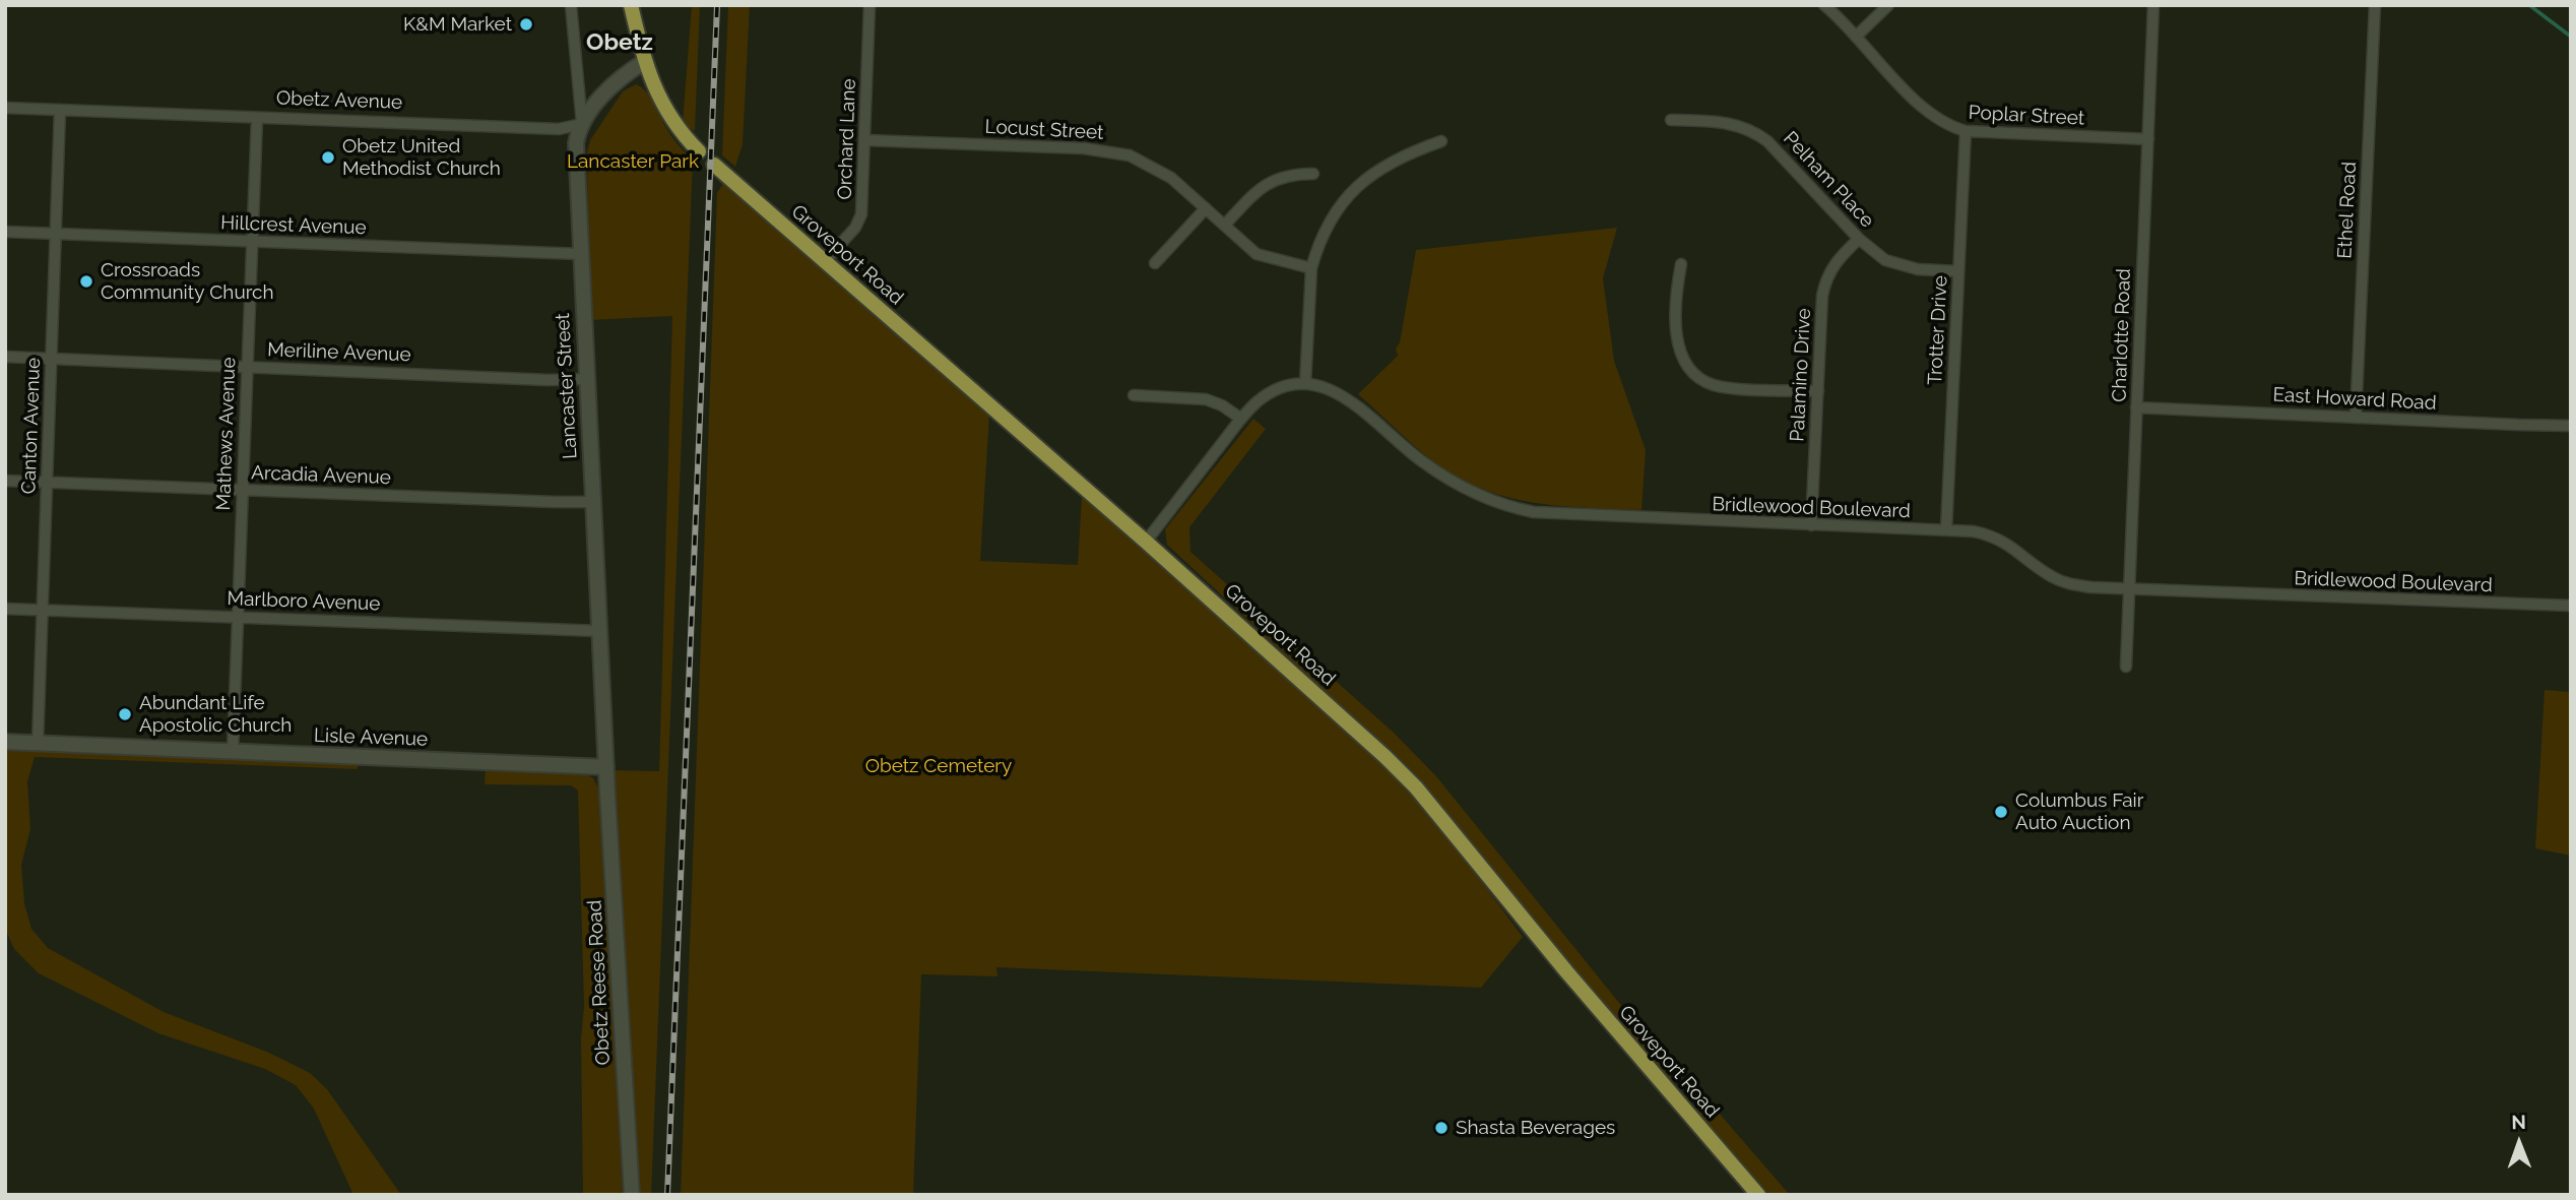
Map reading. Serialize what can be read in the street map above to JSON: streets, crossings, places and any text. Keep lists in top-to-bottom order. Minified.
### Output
{"streets":{"main road":["Groveport Road"],"street":["Obetz Avenue","Poplar Street","Locust Street","Orchard Lane","Pelham Place","Ethel Road","Hillcrest Avenue","Trotter Drive","Charlotte Road","Meriline Avenue","Palamino Drive","Lancaster Street","East Howard Road","Canton Avenue","Mathews Avenue","Arcadia Avenue","Bridlewood Boulevard","Marlboro Avenue","Lisle Avenue","Obetz Reese Road"]},"crossings":[["Obetz Avenue","Lancaster Street"],["Obetz Avenue","Canton Avenue"],["Obetz Avenue","Mathews Avenue"],["Poplar Street","Trotter Drive"],["Poplar Street","Charlotte Road"],["Locust Street","Orchard Lane"],["Orchard Lane","Groveport Road"],["Pelham Place","Trotter Drive"],["Pelham Place","Palamino Drive"],["Ethel Road","East Howard Road"],["Hillcrest Avenue","Lancaster Street"],["Hillcrest Avenue","Canton Avenue"],["Hillcrest Avenue","Mathews Avenue"],["Groveport Road","Bridlewood Boulevard"],["Trotter Drive","Bridlewood Boulevard"],["Charlotte Road","East Howard Road"],["Charlotte Road","Bridlewood Boulevard"],["Meriline Avenue","Lancaster Street"],["Meriline Avenue","Canton Avenue"],["Meriline Avenue","Mathews Avenue"],["Palamino Drive","Bridlewood Boulevard"],["Lancaster Street","Arcadia Avenue"],["Lancaster Street","Marlboro Avenue"],["Lancaster Street","Lisle Avenue"],["Lancaster Street","Obetz Reese Road"],["Canton Avenue","Arcadia Avenue"],["Canton Avenue","Marlboro Avenue"],["Canton Avenue","Lisle Avenue"],["Mathews Avenue","Arcadia Avenue"],["Mathews Avenue","Marlboro Avenue"],["Mathews Avenue","Lisle Avenue"],["Lisle Avenue","Obetz Reese Road"]],"districts":["Obetz"],"parks":["Lancaster Park","Obetz Cemetery"],"places":["K&M Market","Obetz United Methodist Church","Crossroads Community Church","Abundant Life Apostolic Church","Columbus Fair Auto Auction","Shasta Beverages"],"north":"top"}
